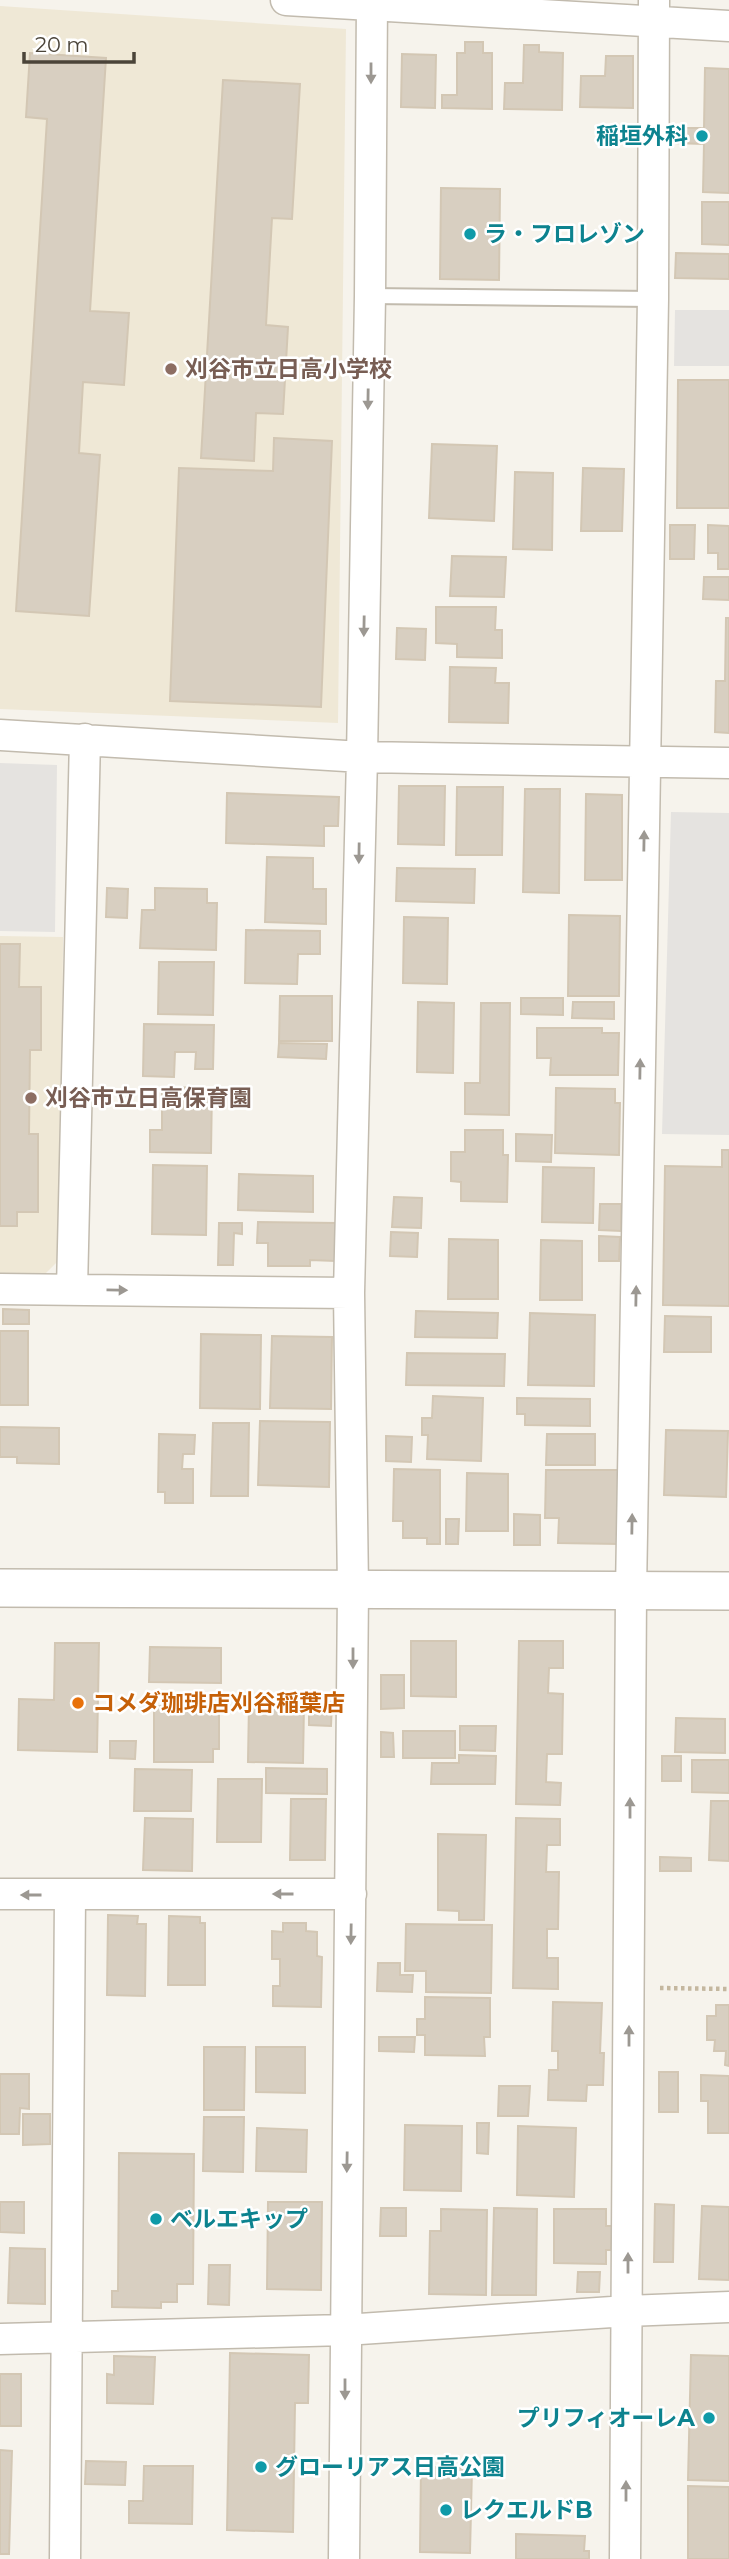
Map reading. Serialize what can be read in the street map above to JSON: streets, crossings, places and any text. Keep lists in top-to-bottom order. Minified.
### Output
{"places":["稲垣外科","ラ・フロレゾン","刈谷市立日高小学校","刈谷市立日高保育園","コメダ珈琲店刈谷稲葉店","ベルエキップ","プリフィオーレA","グローリアス日高公園","レクエルドB"],"scale_bar":"20 m"}
